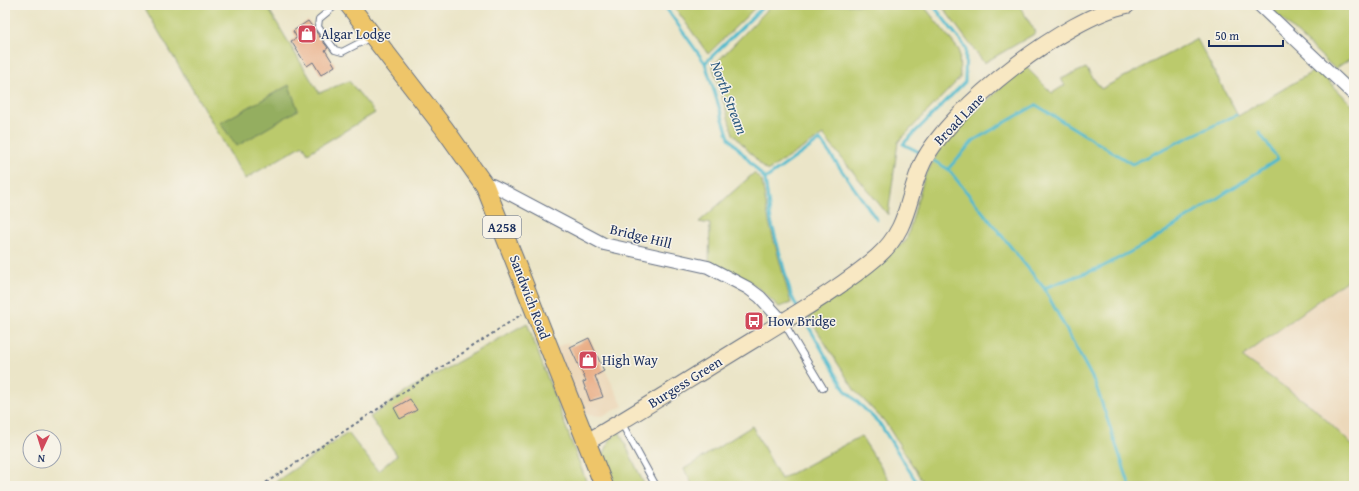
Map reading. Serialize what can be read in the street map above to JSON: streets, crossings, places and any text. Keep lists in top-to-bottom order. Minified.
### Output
{"streets":{"main road":["A258","Sandwich Road"],"street":["Broad Lane","Bridge Hill","Burgess Green"]},"crossings":[["Broad Lane","Bridge Hill"],["Broad Lane","Burgess Green"],["Bridge Hill","Sandwich Road"],["Bridge Hill","Burgess Green"],["Sandwich Road","Burgess Green"]],"water":["North Stream"],"places":{"shop":["Algar Lodge","High Way"],"bus stop":["How Bridge"]},"scale_bar":"50 m","north":"bottom"}
